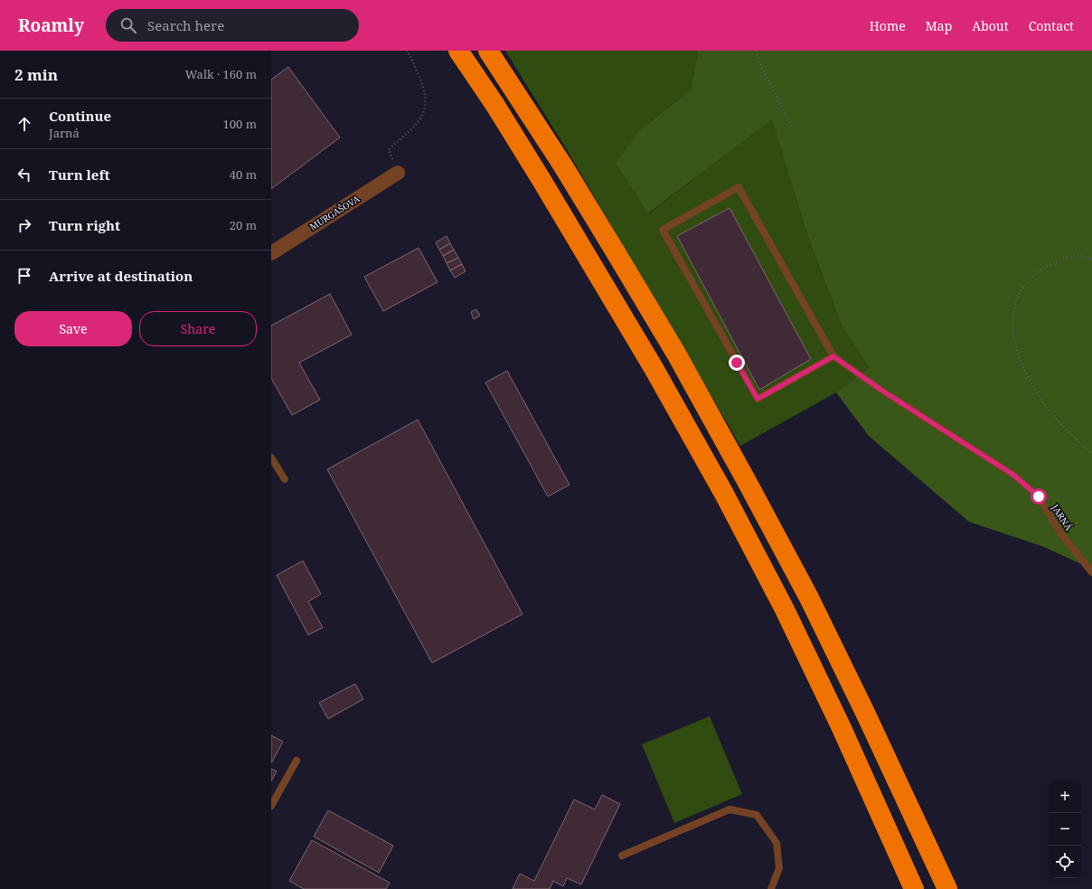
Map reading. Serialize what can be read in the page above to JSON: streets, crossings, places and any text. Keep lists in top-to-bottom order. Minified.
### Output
{"streets":{"street":["MURGAŠOVA"],"lane":["JARNÁ"]},"page":{"header":"Roamly","search":"Search here","nav":["Home","Map","About","Contact"],"heading":["2 min","Walk · 160 m"],"list":[["Continue","Jarná","100 m"],["Turn left","40 m"],["Turn right","20 m"],"Arrive at destination"],"buttons":["Save","Share"],"map_buttons":["+","−"]}}
